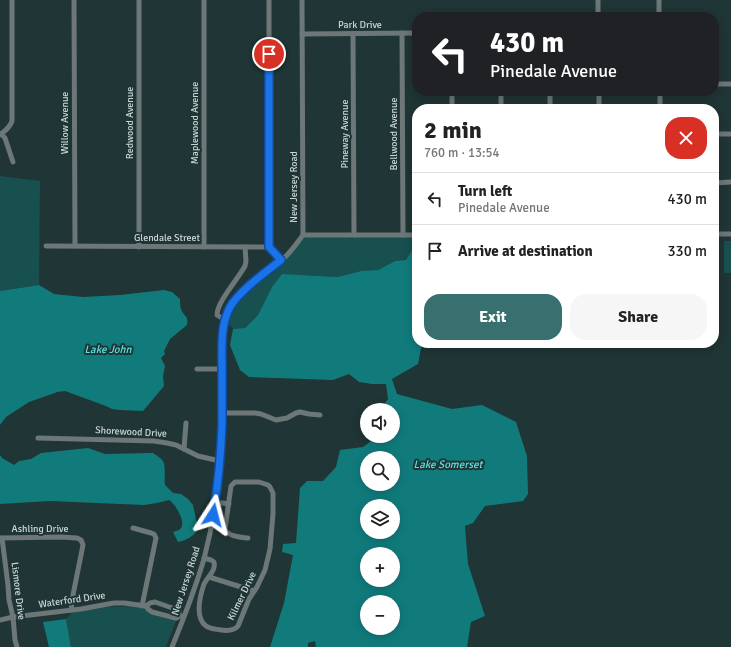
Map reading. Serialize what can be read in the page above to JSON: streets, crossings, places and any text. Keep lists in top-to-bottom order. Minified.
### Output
{"streets":{"street":["Park Drive","Willow Avenue","Redwood Avenue","Maplewood Avenue","Pineway Avenue","Bellwood Avenue","New Jersey Road","Glendale Street","Shorewood Drive","Ashling Drive","Lismore Drive","Kilmer Drive","Waterford Drive"]},"crossings":[["Park Drive","Pineway Avenue"],["Park Drive","Bellwood Avenue"],["Park Drive","New Jersey Road"],["Willow Avenue","Glendale Street"],["Redwood Avenue","Glendale Street"],["Maplewood Avenue","Glendale Street"],["New Jersey Road","Shorewood Drive"],["New Jersey Road","Kilmer Drive"],["New Jersey Road","Waterford Drive"],["Ashling Drive","Lismore Drive"],["Ashling Drive","Waterford Drive"],["Lismore Drive","Waterford Drive"]],"water":["Lake John","Lake Somerset"],"page":{"turn":["430 m","Pinedale Avenue"],"heading":["2 min","760 m · 13:54"],"list":[{"name":"Turn left","note":"Pinedale Avenue","value":"430 m"},{"name":"Arrive at destination","value":"330 m"}],"buttons":["Exit","Share"],"map_buttons":["+","−"]}}
